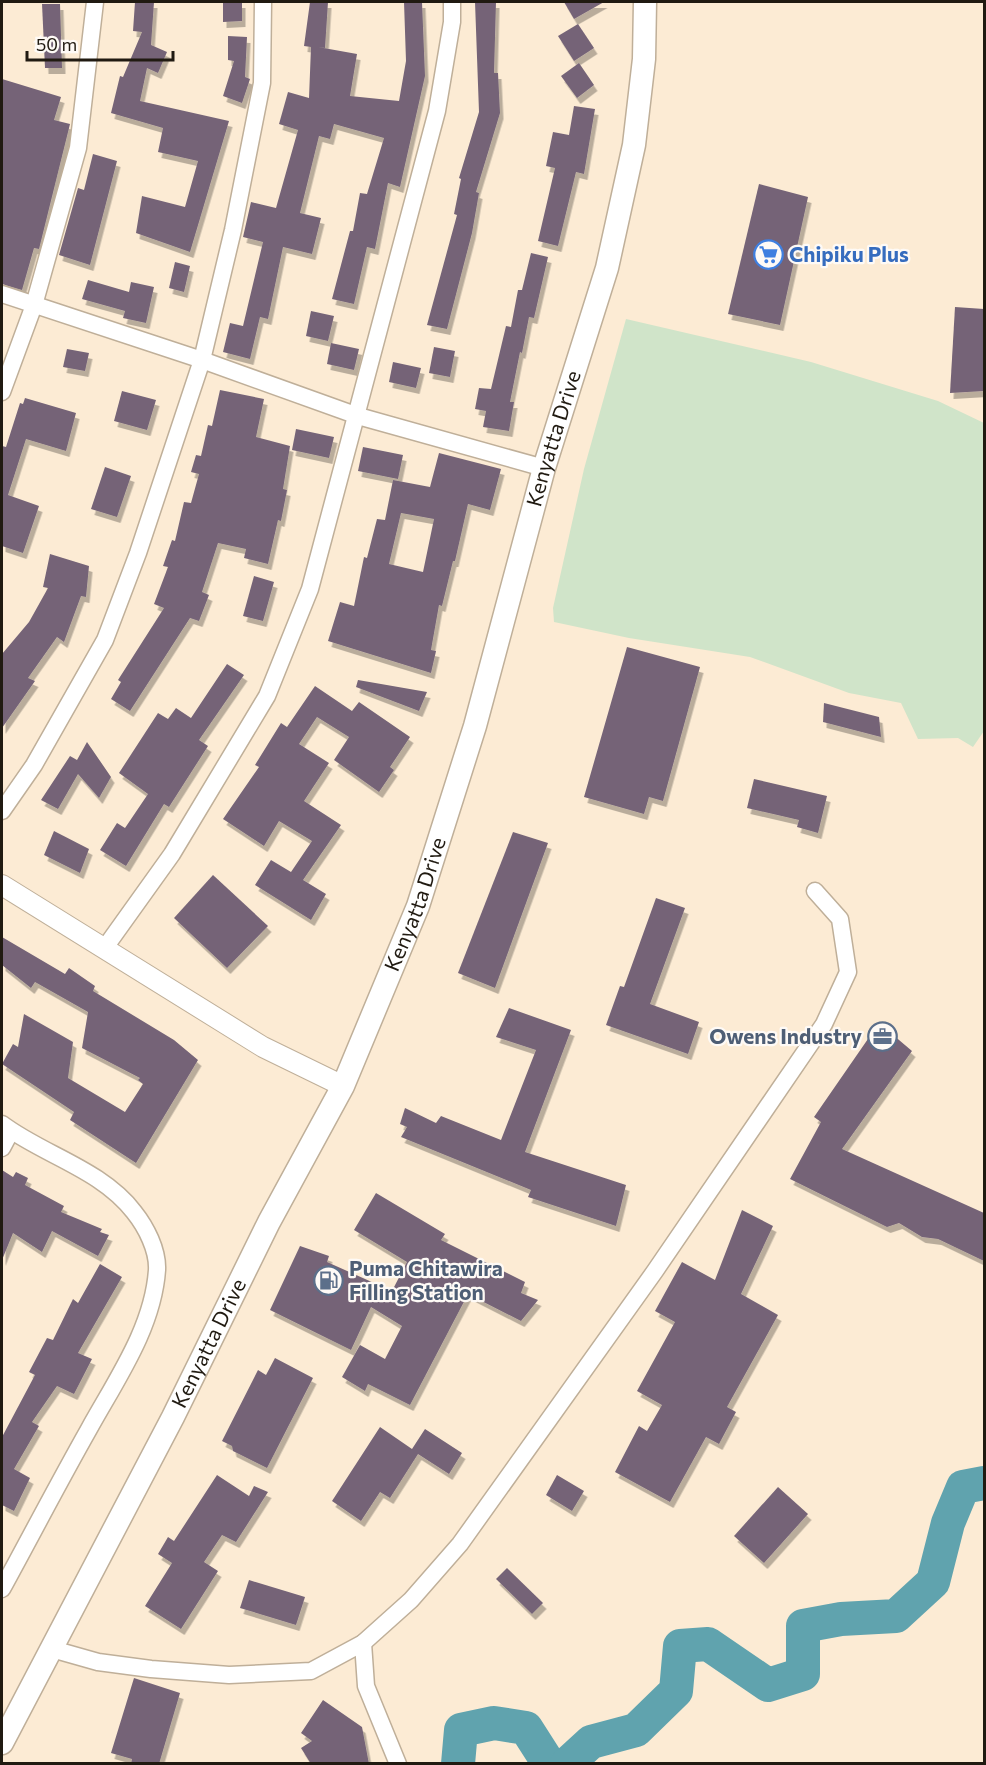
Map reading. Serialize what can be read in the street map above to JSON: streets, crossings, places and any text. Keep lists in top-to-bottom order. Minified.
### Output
{"streets":{"main road":["Kenyatta Drive"]},"places":{"supermarket":["Chipiku Plus"],"office":["Owens Industry"],"fuel station":["Puma Chitawira Filling Station"]},"scale_bar":"50 m"}
